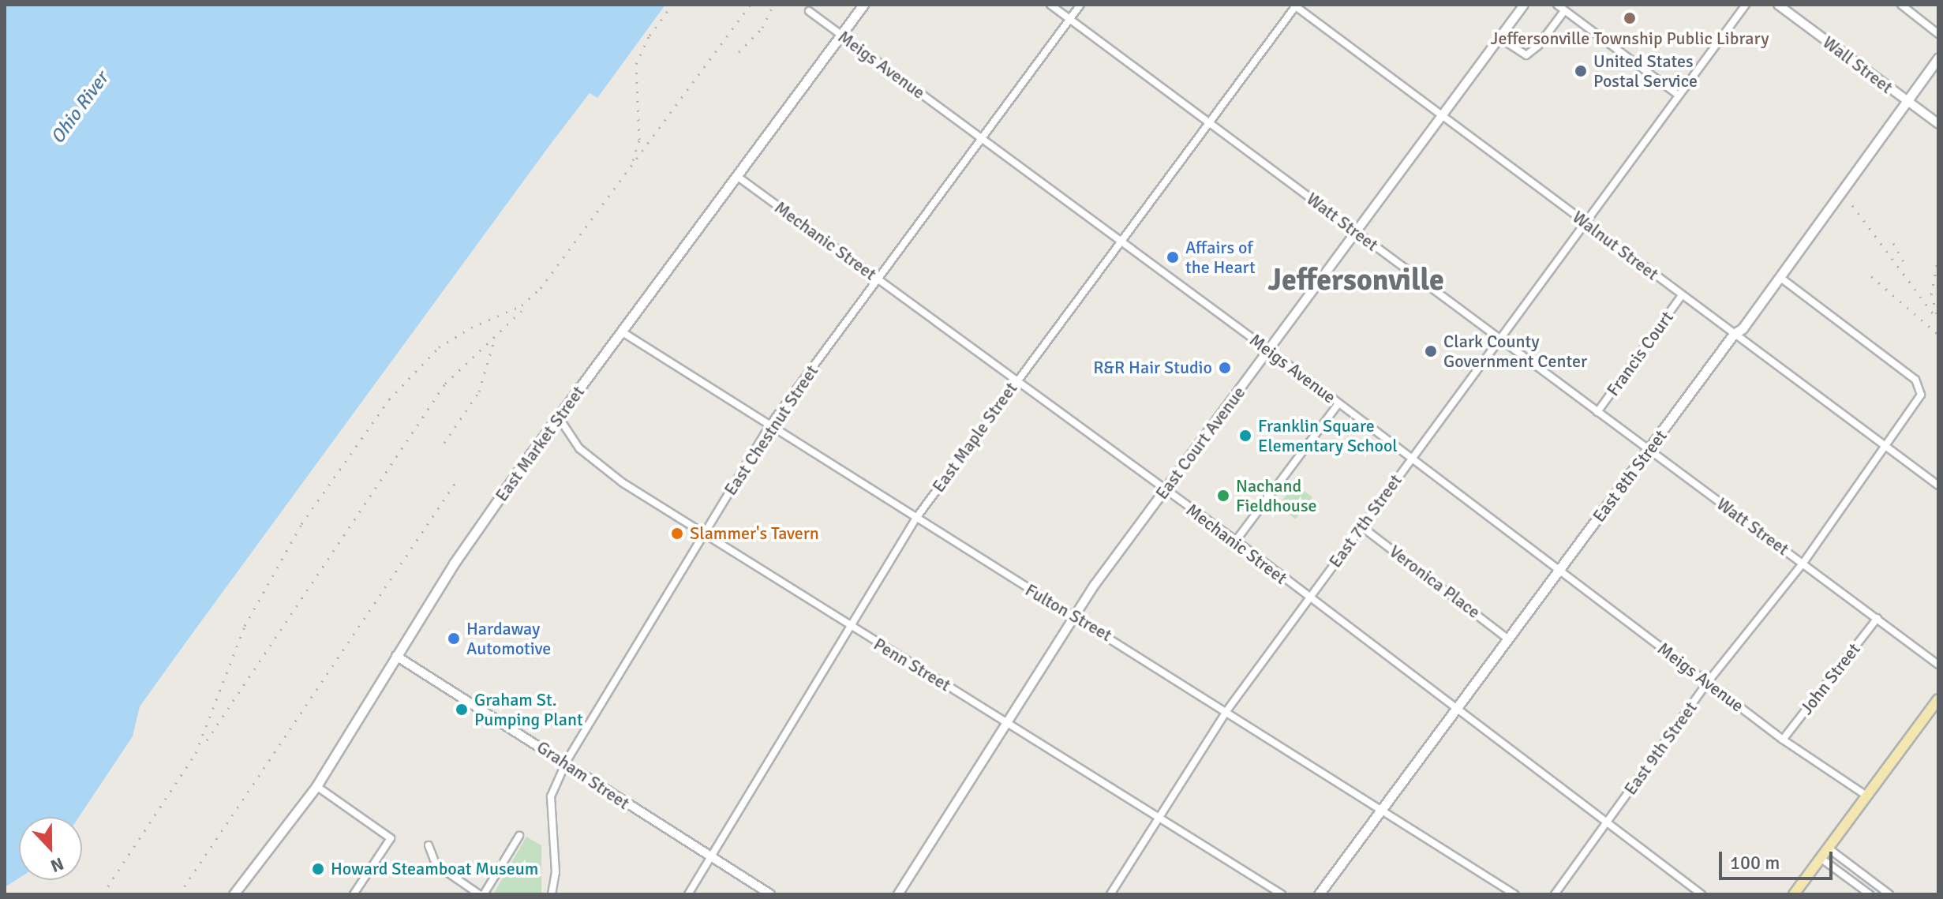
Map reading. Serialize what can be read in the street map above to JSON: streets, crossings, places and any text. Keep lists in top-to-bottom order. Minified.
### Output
{"streets":{"main road":["East Market Street","East 8th Street"],"street":["Meigs Avenue","Wall Street","Watt Street","Mechanic Street","Walnut Street","Francis Court","East Chestnut Street","East Maple Street","East Court Avenue","East 7th Street","Veronica Place","Fulton Street","Penn Street","John Street","East 9th Street","Graham Street"]},"crossings":[["Meigs Avenue","East Chestnut Street"],["Meigs Avenue","East Maple Street"],["Meigs Avenue","East Court Avenue"],["Meigs Avenue","East Market Street"],["Meigs Avenue","East 8th Street"],["Meigs Avenue","East 7th Street"],["Meigs Avenue","John Street"],["Meigs Avenue","East 9th Street"],["Wall Street","East 8th Street"],["Watt Street","Francis Court"],["Watt Street","East Chestnut Street"],["Watt Street","East Maple Street"],["Watt Street","East Court Avenue"],["Watt Street","East 8th Street"],["Watt Street","East 7th Street"],["Watt Street","John Street"],["Watt Street","East 9th Street"],["Mechanic Street","East Chestnut Street"],["Mechanic Street","East Maple Street"],["Mechanic Street","East Court Avenue"],["Mechanic Street","East Market Street"],["Mechanic Street","East 8th Street"],["Mechanic Street","East 7th Street"],["Mechanic Street","East 9th Street"],["Walnut Street","Francis Court"],["Walnut Street","East Maple Street"],["Walnut Street","East Court Avenue"],["Walnut Street","East 8th Street"],["Walnut Street","East 7th Street"],["Walnut Street","East 9th Street"],["East Chestnut Street","Fulton Street"],["East Chestnut Street","Penn Street"],["East Chestnut Street","Graham Street"],["East Maple Street","Fulton Street"],["East Maple Street","Penn Street"],["East Maple Street","Graham Street"],["East Court Avenue","Fulton Street"],["East Court Avenue","Penn Street"],["East Market Street","Fulton Street"],["East Market Street","Penn Street"],["East Market Street","Graham Street"],["East 8th Street","Veronica Place"],["East 8th Street","Fulton Street"],["East 8th Street","East 9th Street"],["East 7th Street","Veronica Place"],["East 7th Street","Fulton Street"],["East 7th Street","Penn Street"]],"districts":["Jeffersonville"],"water":["Ohio River"],"places":["Jeffersonville Township Public Library","United States Postal Service","Affairs of the Heart","Clark County Government Center","R&R Hair Studio","Franklin Square Elementary School","Nachand Fieldhouse","Slammer's Tavern","Hardaway Automotive","Graham St. Pumping Plant","Howard Steamboat Museum"],"scale_bar":"100 m","north":"bottom"}
